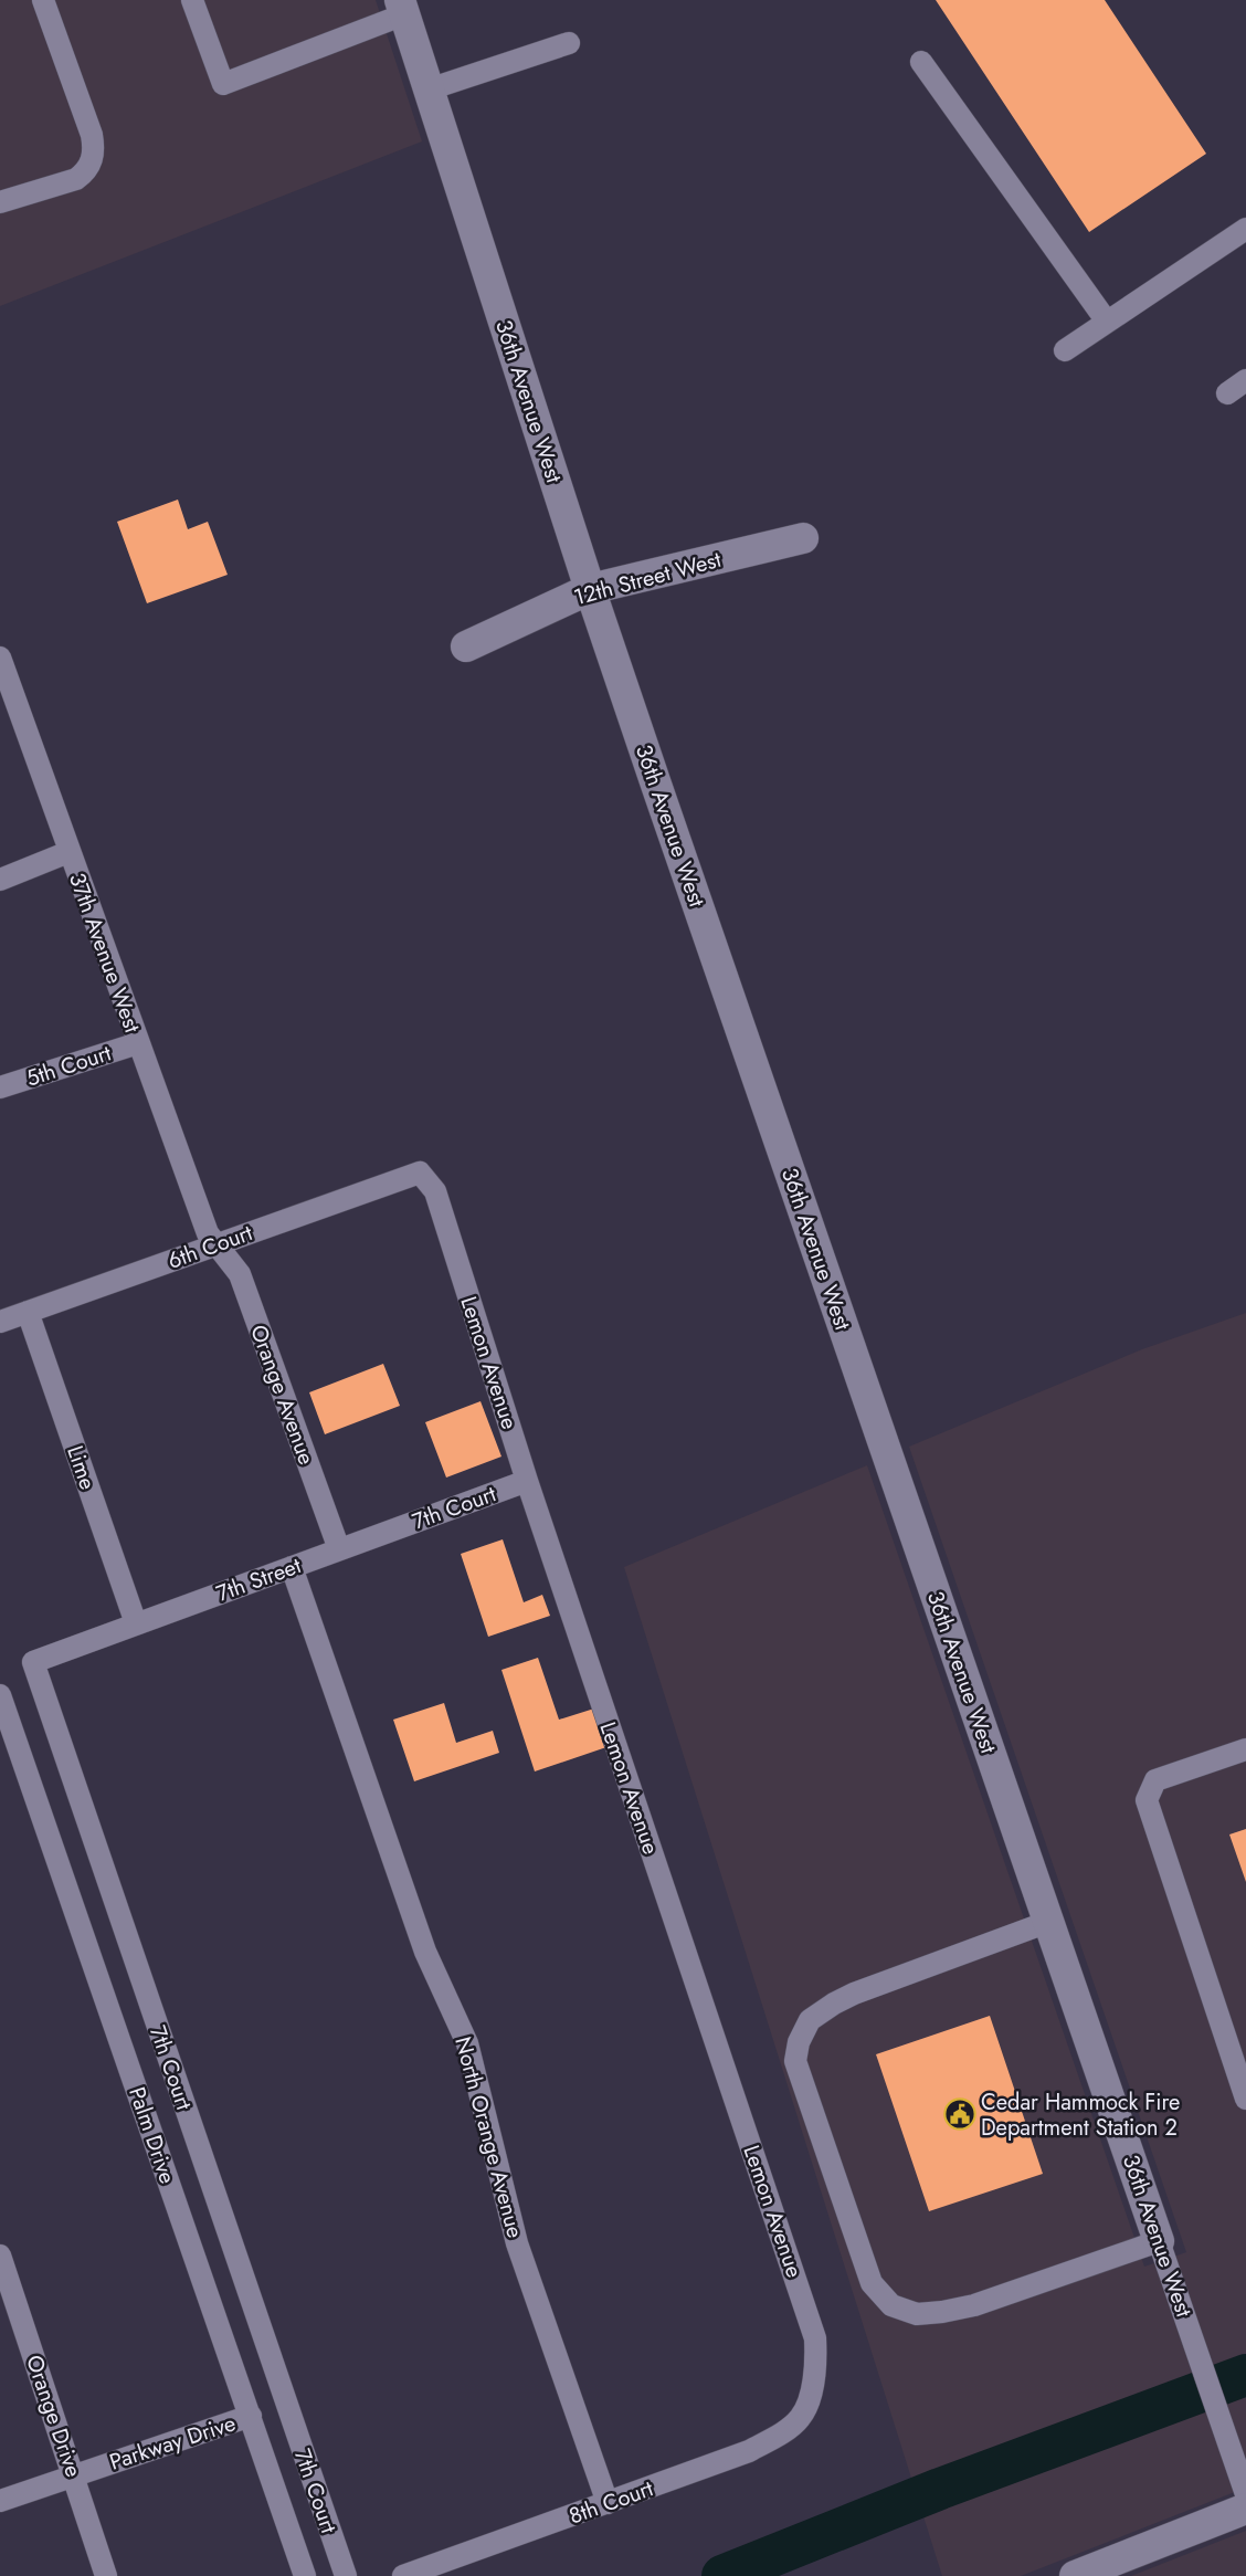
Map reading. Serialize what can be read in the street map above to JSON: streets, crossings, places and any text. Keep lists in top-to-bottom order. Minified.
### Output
{"streets":{"street":["36th Avenue West","12th Street West"],"lane":["37th Avenue West","5th Court","6th Court","Lemon Avenue","Orange Avenue","Lime","7th Court","7th Street","Palm Drive","North Orange Avenue","Orange Drive","Parkway Drive","8th Court"]},"crossings":[["36th Avenue West","12th Street West"],["37th Avenue West","5th Court"],["37th Avenue West","6th Court"],["37th Avenue West","Orange Avenue"],["6th Court","Lemon Avenue"],["6th Court","Orange Avenue"],["6th Court","Lime"],["Lemon Avenue","7th Court"],["Lemon Avenue","8th Court"],["Orange Avenue","7th Street"],["Lime","7th Court"],["Lime","7th Street"],["7th Court","7th Street"],["7th Street","North Orange Avenue"],["Palm Drive","Parkway Drive"],["North Orange Avenue","8th Court"],["Orange Drive","Parkway Drive"]],"places":{"public building":["Cedar Hammock Fire Department Station 2"]}}
